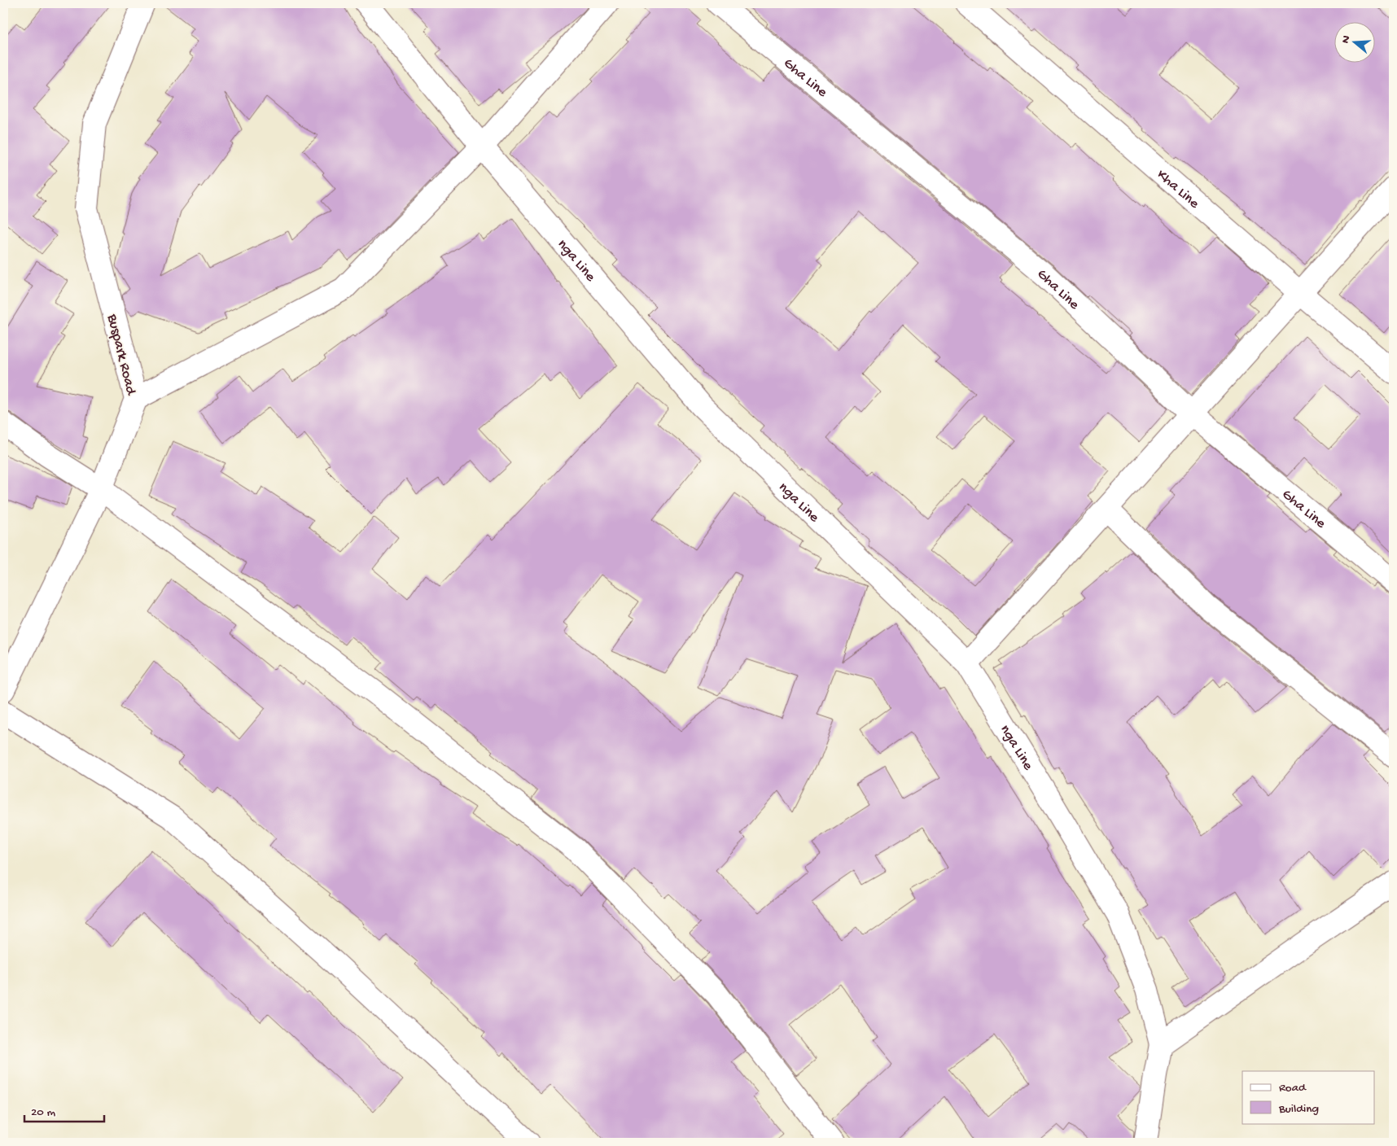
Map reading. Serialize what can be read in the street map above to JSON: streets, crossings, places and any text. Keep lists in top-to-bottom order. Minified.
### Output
{"streets":{"street":["Gha Line","Kha Line","nga Line","Buspark Road"]},"legend":["Road","Building"],"scale_bar":"20 m","north":"left"}
